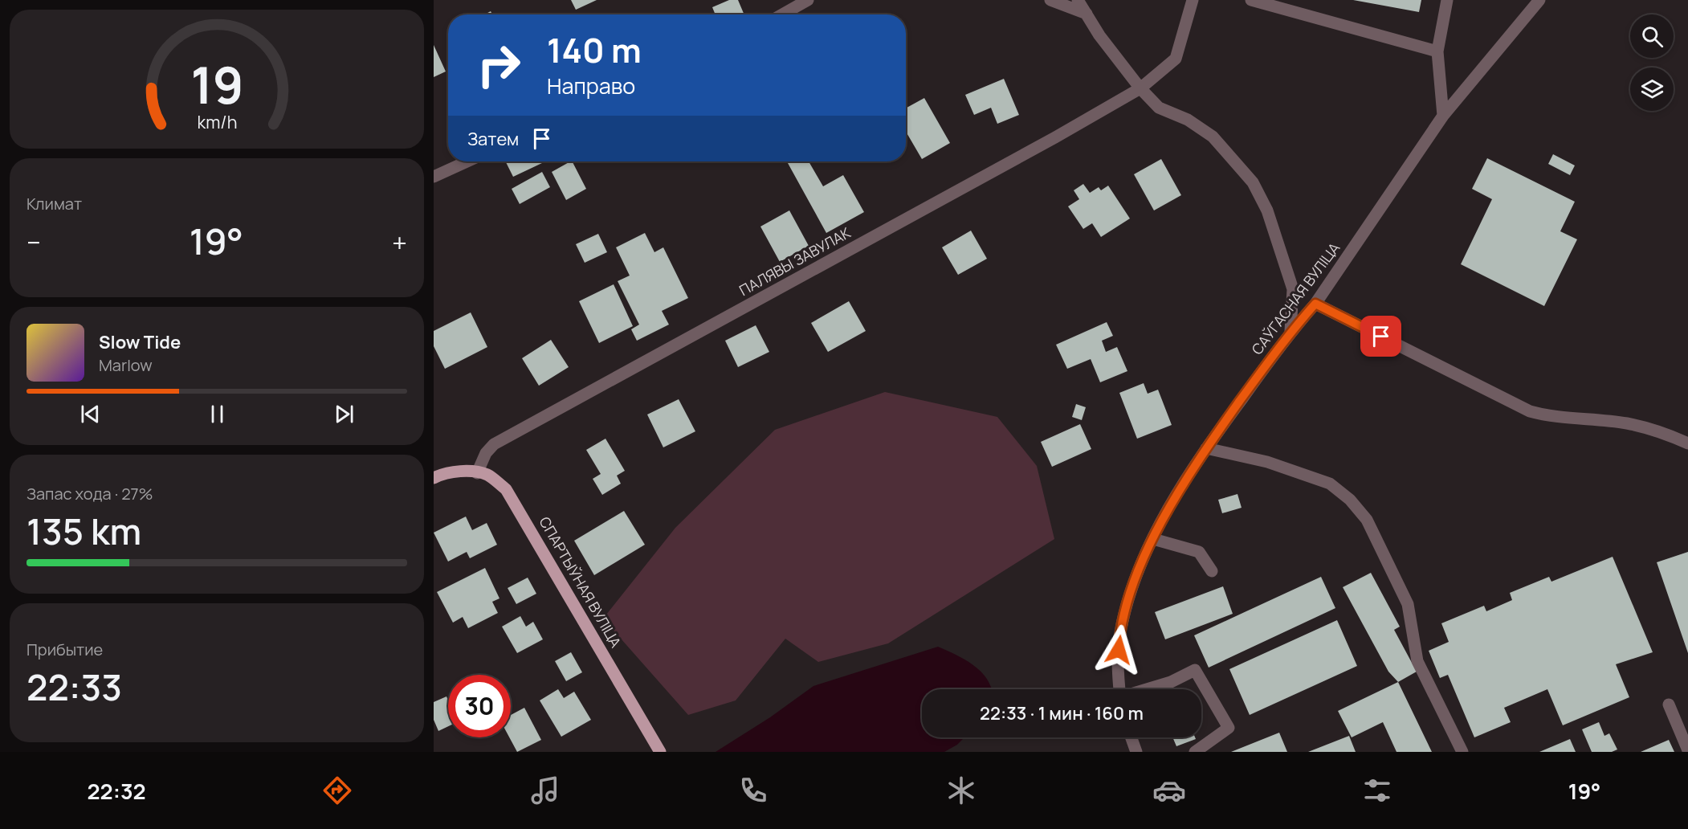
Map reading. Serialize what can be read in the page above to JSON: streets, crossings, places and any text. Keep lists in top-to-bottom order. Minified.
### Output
{"streets":{"main road":["СПАРТЫЎНАЯ ВУЛІЦА"],"street":["ПАЛЯВЫ ЗАВУЛАК","САЎГАСНАЯ ВУЛІЦА"]},"crossings":[["ПАЛЯВЫ ЗАВУЛАК","СПАРТЫЎНАЯ ВУЛІЦА"]],"page":{"turn":["140 m","Направо"],"then":"Затем","tile":["Климат",["Запас хода · 27%","135 km"],["Прибытие","22:33"]],"heat":["−","19°","+"],"song":["Slow Tide","Marlow"],"limit":"30","trip":"22:33 · 1 мин · 160 m","tabs":["22:32","19°"],"gauge":["19","km/h"]}}
